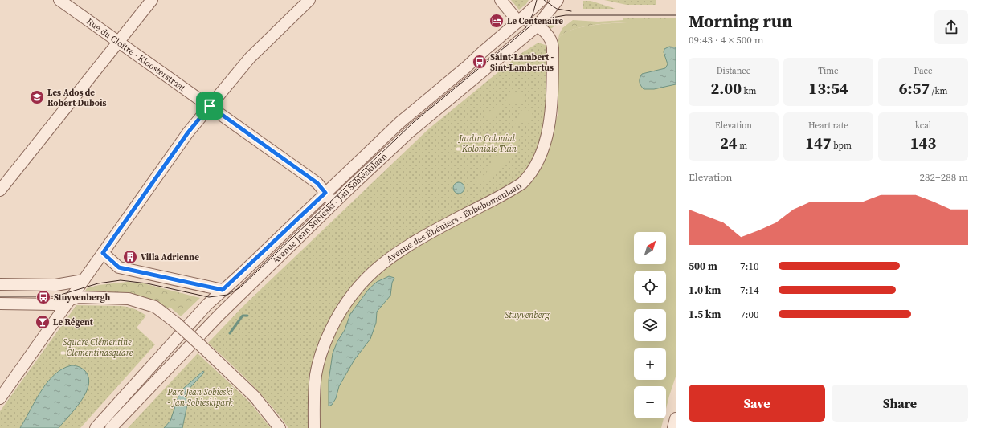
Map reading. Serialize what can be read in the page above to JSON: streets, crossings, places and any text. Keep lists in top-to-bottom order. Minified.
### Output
{"streets":{"street":["Rue du Cloître - Kloosterstraat","Avenue Jean Sobieski - Jan Sobieskilaan","Avenue des Ébéniers - Ebbebomenlaan"]},"crossings":[["Rue du Cloître - Kloosterstraat","Avenue Jean Sobieski - Jan Sobieskilaan"],["Avenue Jean Sobieski - Jan Sobieskilaan","Avenue des Ébéniers - Ebbebomenlaan"]],"parks":["Jardin Colonial - Koloniale Tuin","Stuyvenberg","Square Clémentine - Clementinasquare","Parc Jean Sobieski - Jan Sobieskipark"],"places":{"hotel":["Le Centenaire"],"bus stop":["Saint-Lambert - Sint-Lambertus","Stuyvenbergh"],"school or university":["Les Ados de Robert Dubois"],"building":["Villa Adrienne"],"bar":["Le Régent"]},"north":"top right","page":{"heading":["Morning run","09:43 · 4 × 500 m"],"stats":[["Distance","2.00 km"],["Time","13:54"],["Pace","6:57 /km"],["Elevation","24 m"],["Heart rate","147 bpm"],["kcal","143"]],"chart":["Elevation","282–288 m"],"map_buttons":["+","−"],"list":[{"name":"500 m","note":"7:10"},{"name":"1.0 km","note":"7:14"},{"name":"1.5 km","note":"7:00"}],"buttons":["Save","Share"]}}
